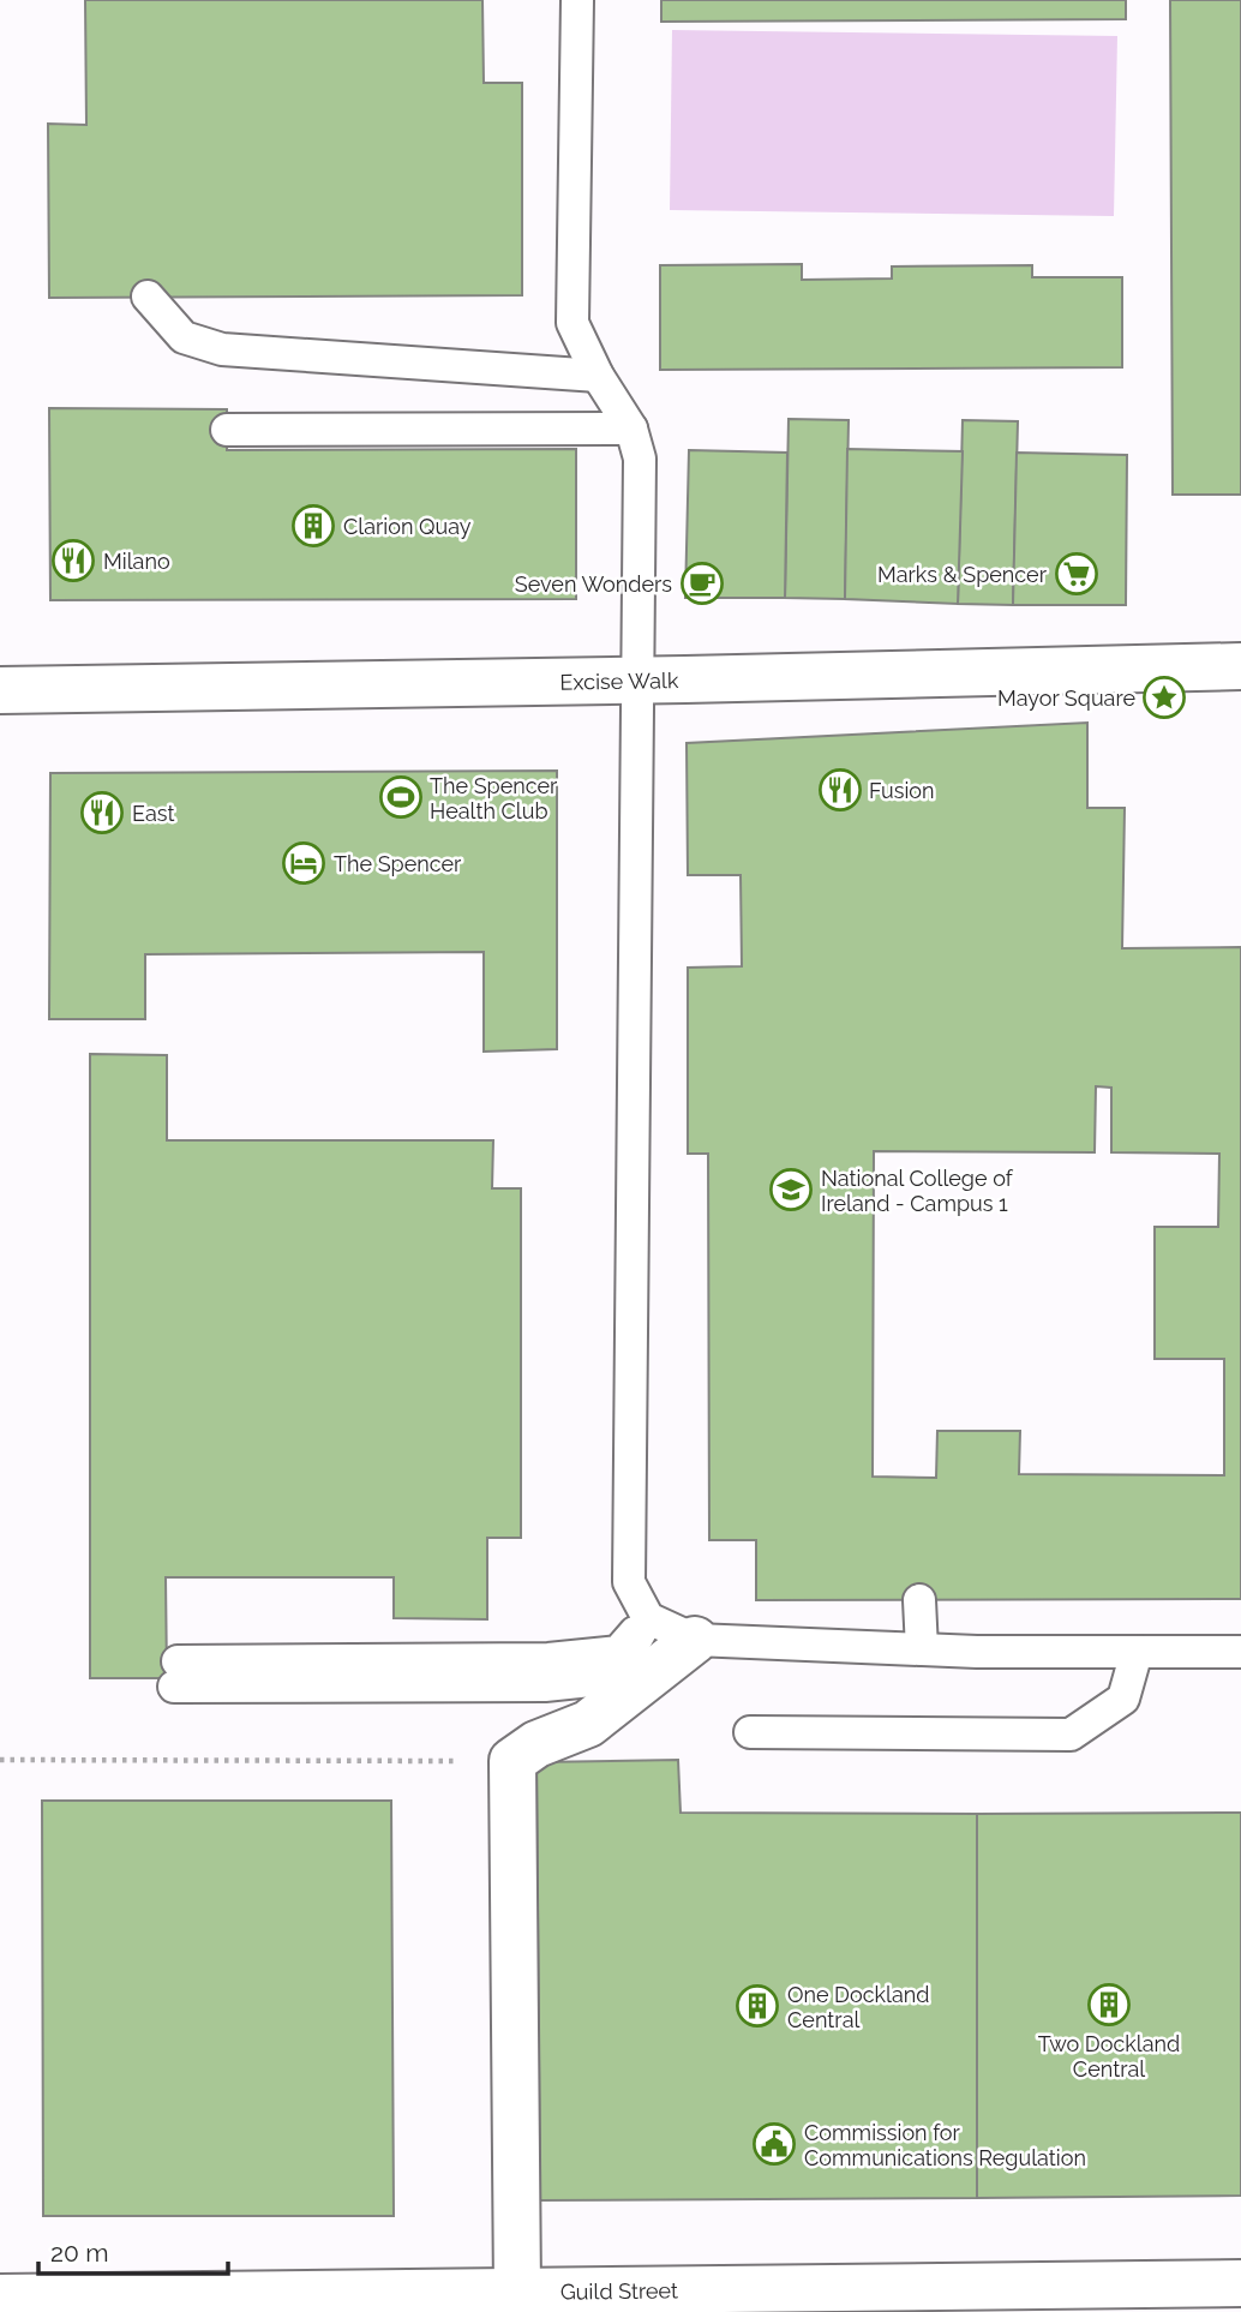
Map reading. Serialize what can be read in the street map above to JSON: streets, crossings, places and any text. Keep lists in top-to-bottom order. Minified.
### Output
{"streets":{"street":["Excise Walk","Guild Street"]},"places":{"building":["Clarion Quay","Two Dockland Central","One Dockland Central"],"restaurant":["Milano","Fusion","East"],"supermarket":["Marks & Spencer"],"cafe":["Seven Wonders"],"place":["Mayor Square"],"sports":["The Spencer Health Club"],"hotel":["The Spencer"],"school or university":["National College of Ireland - Campus 1"],"public building":["Commission for Communications Regulation"]},"scale_bar":"20 m"}
